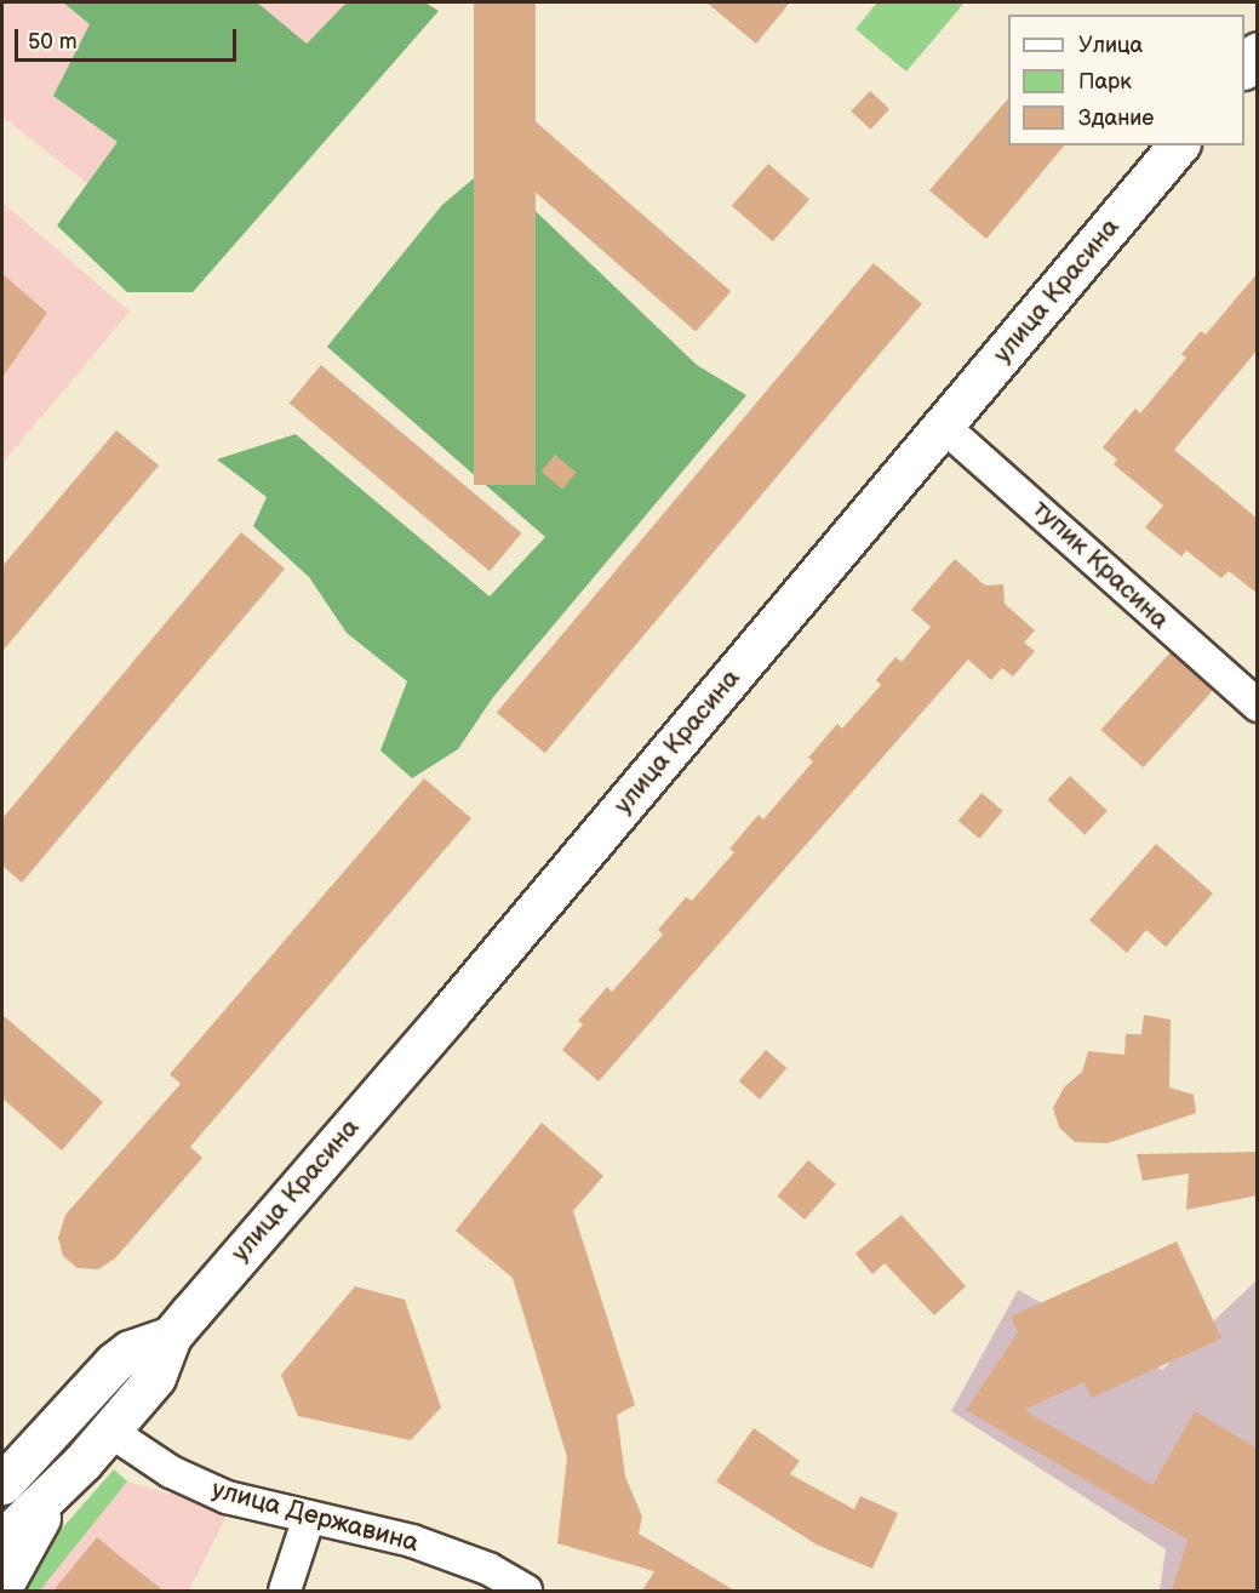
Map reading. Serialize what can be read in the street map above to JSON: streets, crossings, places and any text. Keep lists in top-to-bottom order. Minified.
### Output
{"streets":{"main road":["улица Красина"],"street":["тупик Красина","улица Державина"]},"crossings":[["улица Красина","тупик Красина"],["улица Красина","улица Державина"]],"legend":["Улица","Парк","Здание"],"scale_bar":"50 m"}
